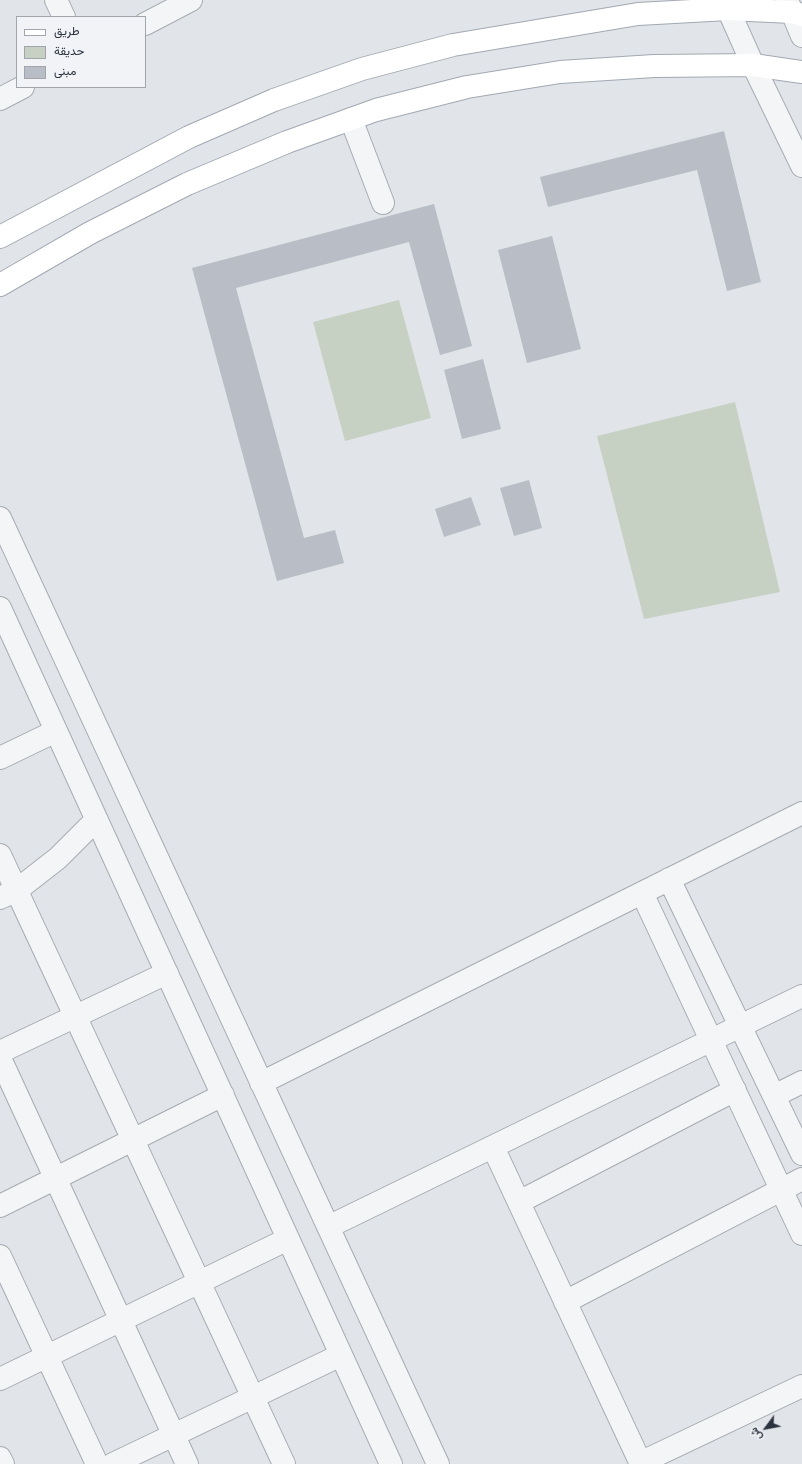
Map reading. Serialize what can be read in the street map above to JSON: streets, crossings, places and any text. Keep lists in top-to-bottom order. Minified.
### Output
{"legend":["طريق","حديقة","مبنى"],"north":"bottom left"}
